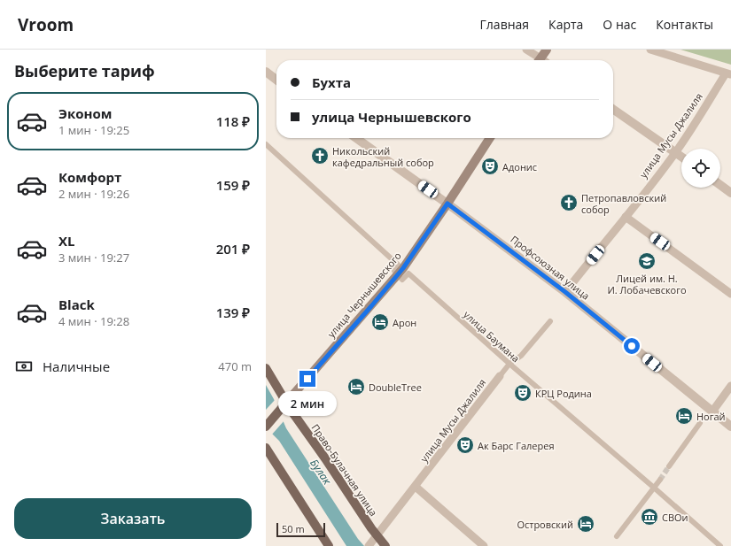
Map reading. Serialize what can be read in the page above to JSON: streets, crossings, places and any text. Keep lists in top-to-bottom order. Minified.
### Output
{"streets":{"main road":["улица Чернышевского","Право-Булачная улица"],"street":["улица Мусы Джалиля","Профсоюзная улица","улица Баумана"]},"crossings":[["улица Мусы Джалиля","Профсоюзная улица"],["улица Мусы Джалиля","улица Баумана"],["улица Мусы Джалиля","Право-Булачная улица"],["Профсоюзная улица","улица Чернышевского"],["улица Чернышевского","улица Баумана"],["улица Чернышевского","Право-Булачная улица"]],"water":["Булак"],"places":{"church":["Никольский кафедральный собор","Петропавловский собор"],"theatre":["Адонис","КРЦ Родина","Ак Барс Галерея"],"school or university":["Лицей им. Н. И. Лобачевского"],"hotel":["Арон","DoubleTree","Ногай","Островский"],"museum":["СВОи"]},"scale_bar":"50 m","page":{"header":"Vroom","nav":["Главная","Карта","О нас","Контакты"],"heading":"Выберите тариф","banner":["Бухта","улица Чернышевского"],"list":[{"name":"Эконом","note":"1 мин · 19:25","value":"118 ₽"},{"name":"Комфорт","note":"2 мин · 19:26","value":"159 ₽"},{"name":"XL","note":"3 мин · 19:27","value":"201 ₽"},{"name":"Black","note":"4 мин · 19:28","value":"139 ₽"}],"pay":["Наличные","470 m"],"bubble":"2 мин","buttons":"Заказать","scale":"50 m"}}
